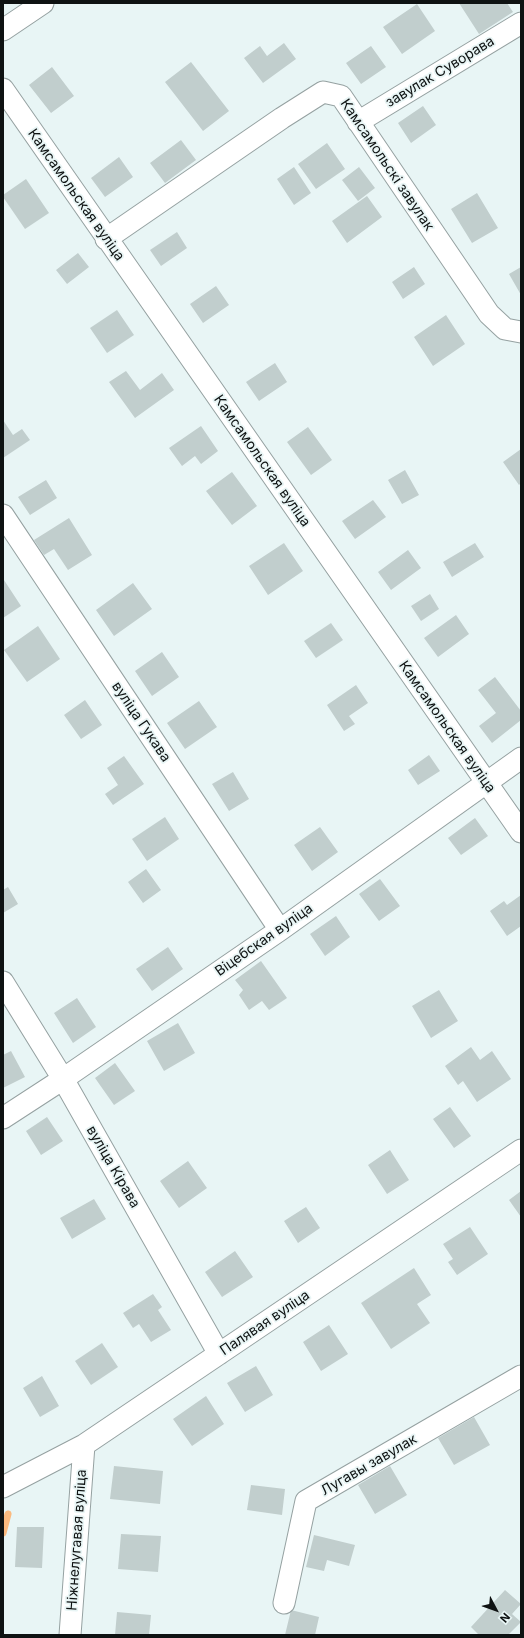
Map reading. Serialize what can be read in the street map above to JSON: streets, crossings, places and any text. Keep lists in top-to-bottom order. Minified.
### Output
{"streets":{"street":["завулак Суворава","Камсамольскі завулак","Камсамольская вуліца","вуліца Гукава","Віцебская вуліца","вуліца Кірава","Палявая вуліца","Лугавы завулак","Ніжнелугавая вуліца"]},"crossings":[["завулак Суворава","Камсамольскі завулак"],["Камсамольскі завулак","Камсамольская вуліца"],["Камсамольская вуліца","Віцебская вуліца"],["вуліца Гукава","Віцебская вуліца"],["Віцебская вуліца","вуліца Кірава"],["вуліца Кірава","Палявая вуліца"],["Палявая вуліца","Ніжнелугавая вуліца"]],"north":"bottom right"}
